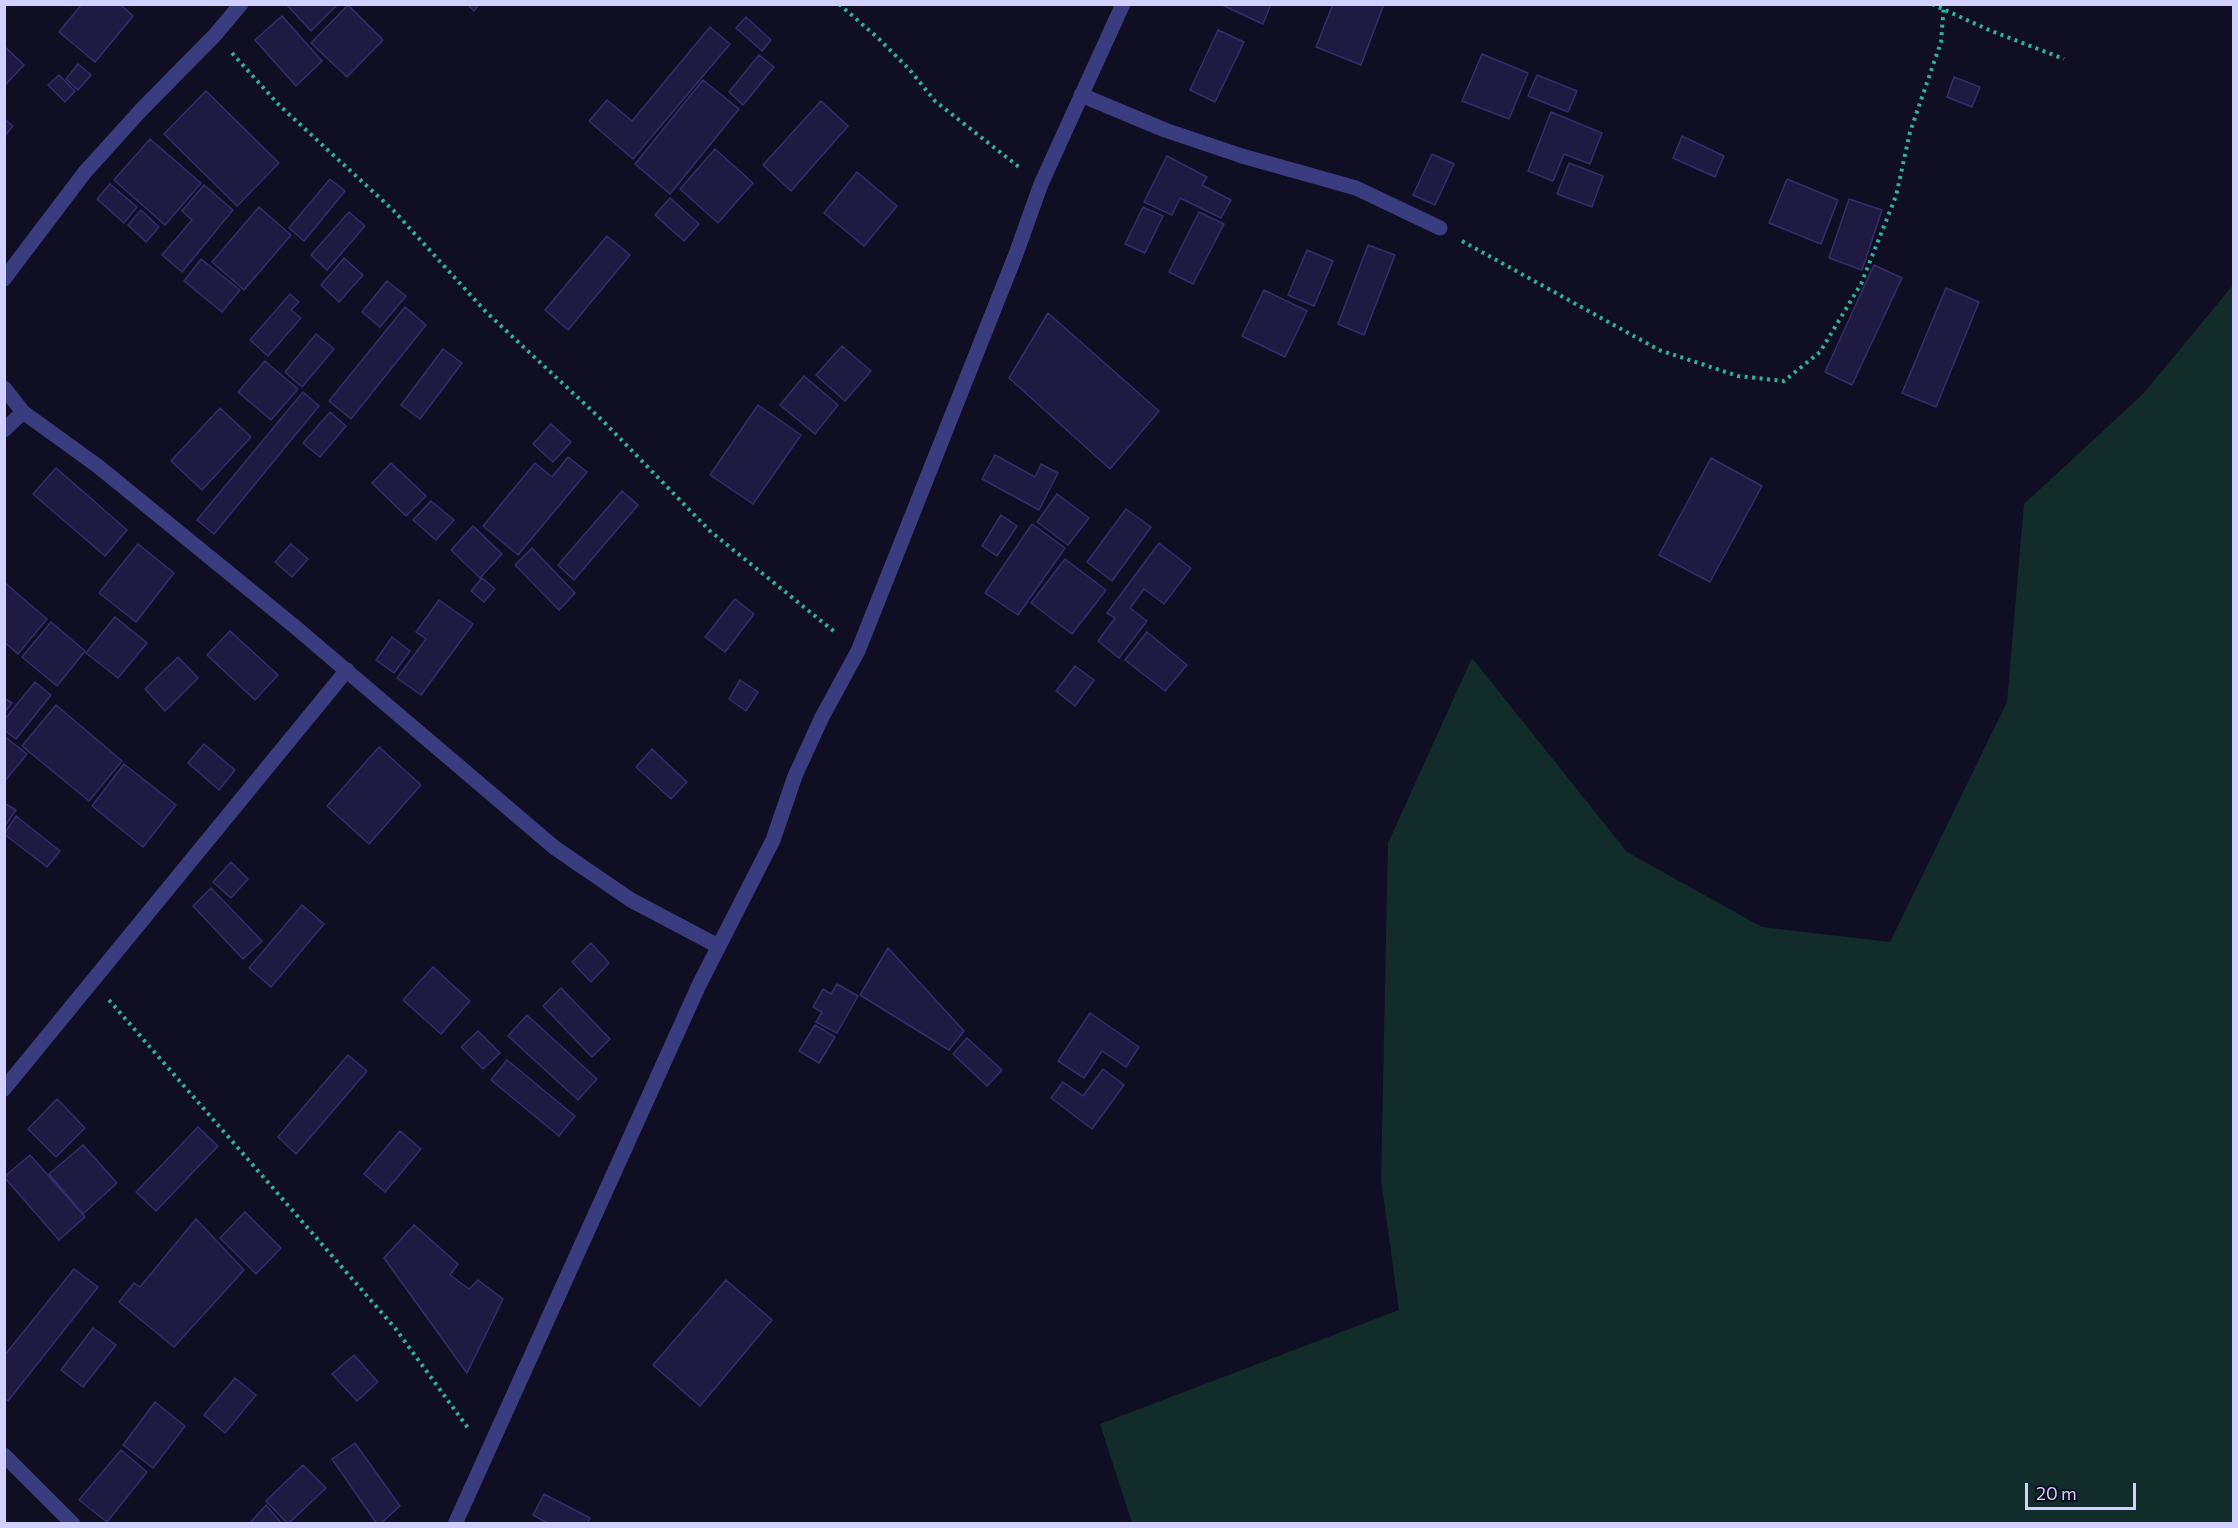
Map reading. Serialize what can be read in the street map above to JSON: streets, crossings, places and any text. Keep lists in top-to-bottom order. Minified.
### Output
{"scale_bar":"20 m"}
